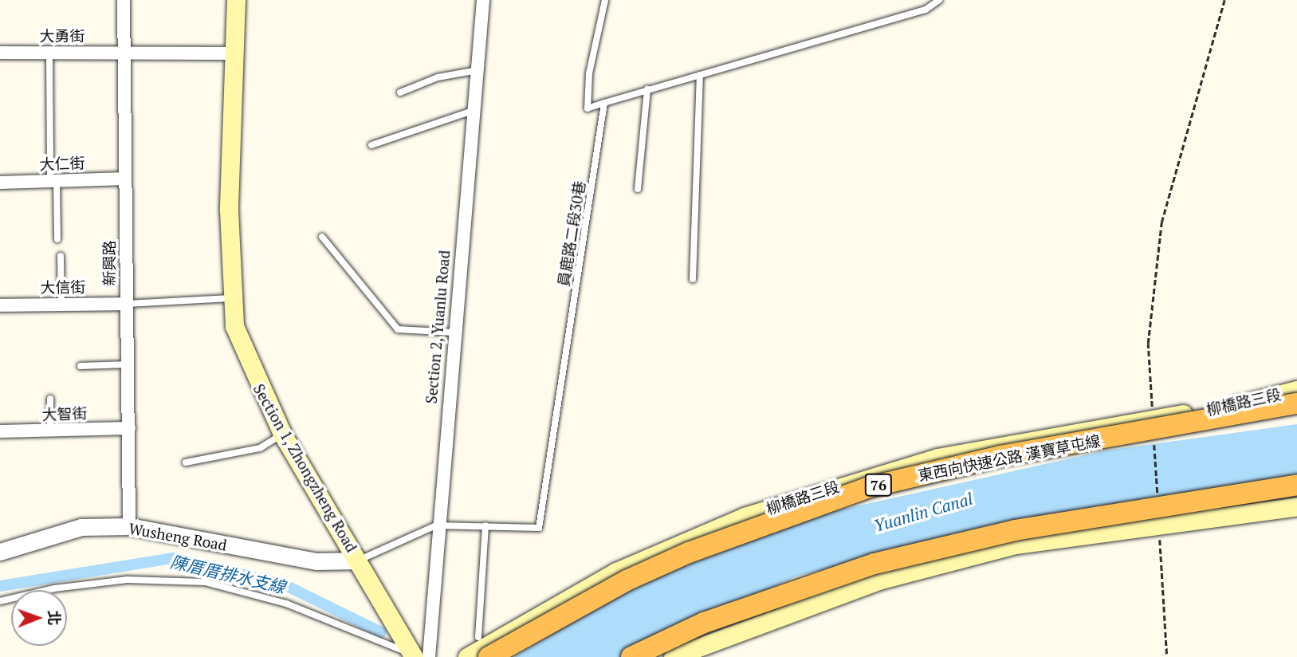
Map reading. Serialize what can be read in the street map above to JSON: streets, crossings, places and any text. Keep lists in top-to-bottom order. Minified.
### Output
{"streets":{"highway":["東西向快速公路 漢寶草屯線","76"],"main road":["柳橋路三段","Section 1, Zhongzheng Road"],"street":["大勇街","大仁街","新興路","大信街","Section 2, Yuanlu Road","大智街","Wusheng Road"],"lane":["員鹿路二段30巷"]},"crossings":[["大勇街","新興路"],["大勇街","Section 1, Zhongzheng Road"],["大仁街","新興路"],["員鹿路二段30巷","Section 2, Yuanlu Road"],["員鹿路二段30巷","Section 1, Zhongzheng Road"],["員鹿路二段30巷","Wusheng Road"],["新興路","大信街"],["新興路","大智街"],["新興路","Wusheng Road"],["Section 2, Yuanlu Road","Section 1, Zhongzheng Road"],["Section 1, Zhongzheng Road","Wusheng Road"]],"water":["Yuanlin Canal","陳厝厝排水支線"],"north":"right"}
